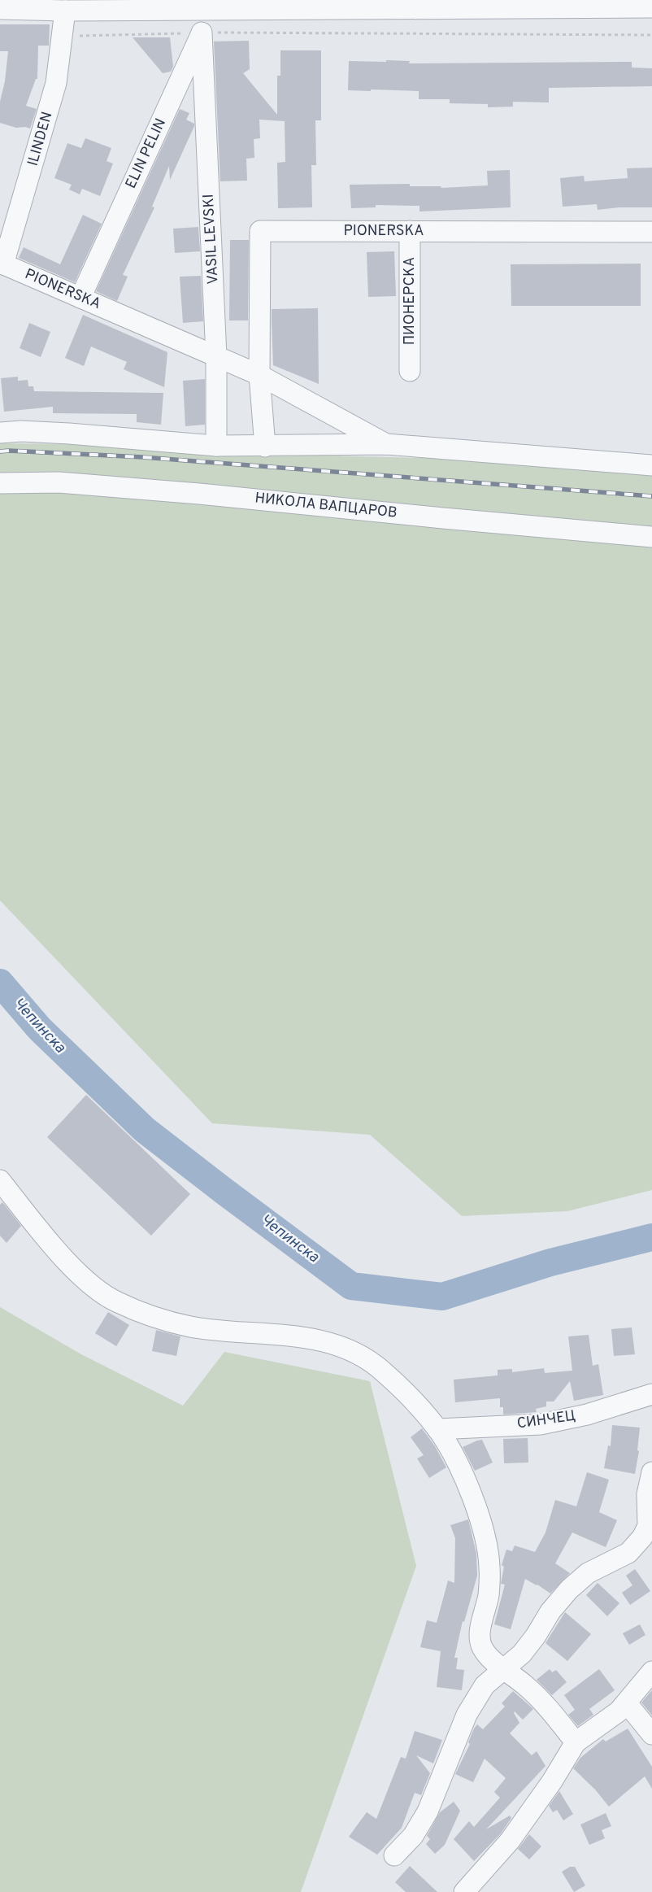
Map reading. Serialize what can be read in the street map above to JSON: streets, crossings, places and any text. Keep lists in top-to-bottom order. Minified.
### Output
{"streets":{"street":["ILINDEN","ELIN PELIN","PIONERSKA","VASIL LEVSKI","ПИОНЕРСКА","НИКОЛА ВАПЦАРОВ","СИНЧЕЦ"]},"crossings":[["ILINDEN","PIONERSKA"],["ELIN PELIN","PIONERSKA"],["ELIN PELIN","VASIL LEVSKI"],["PIONERSKA","VASIL LEVSKI"],["PIONERSKA","ПИОНЕРСКА"]],"water":["Чепинска"]}
